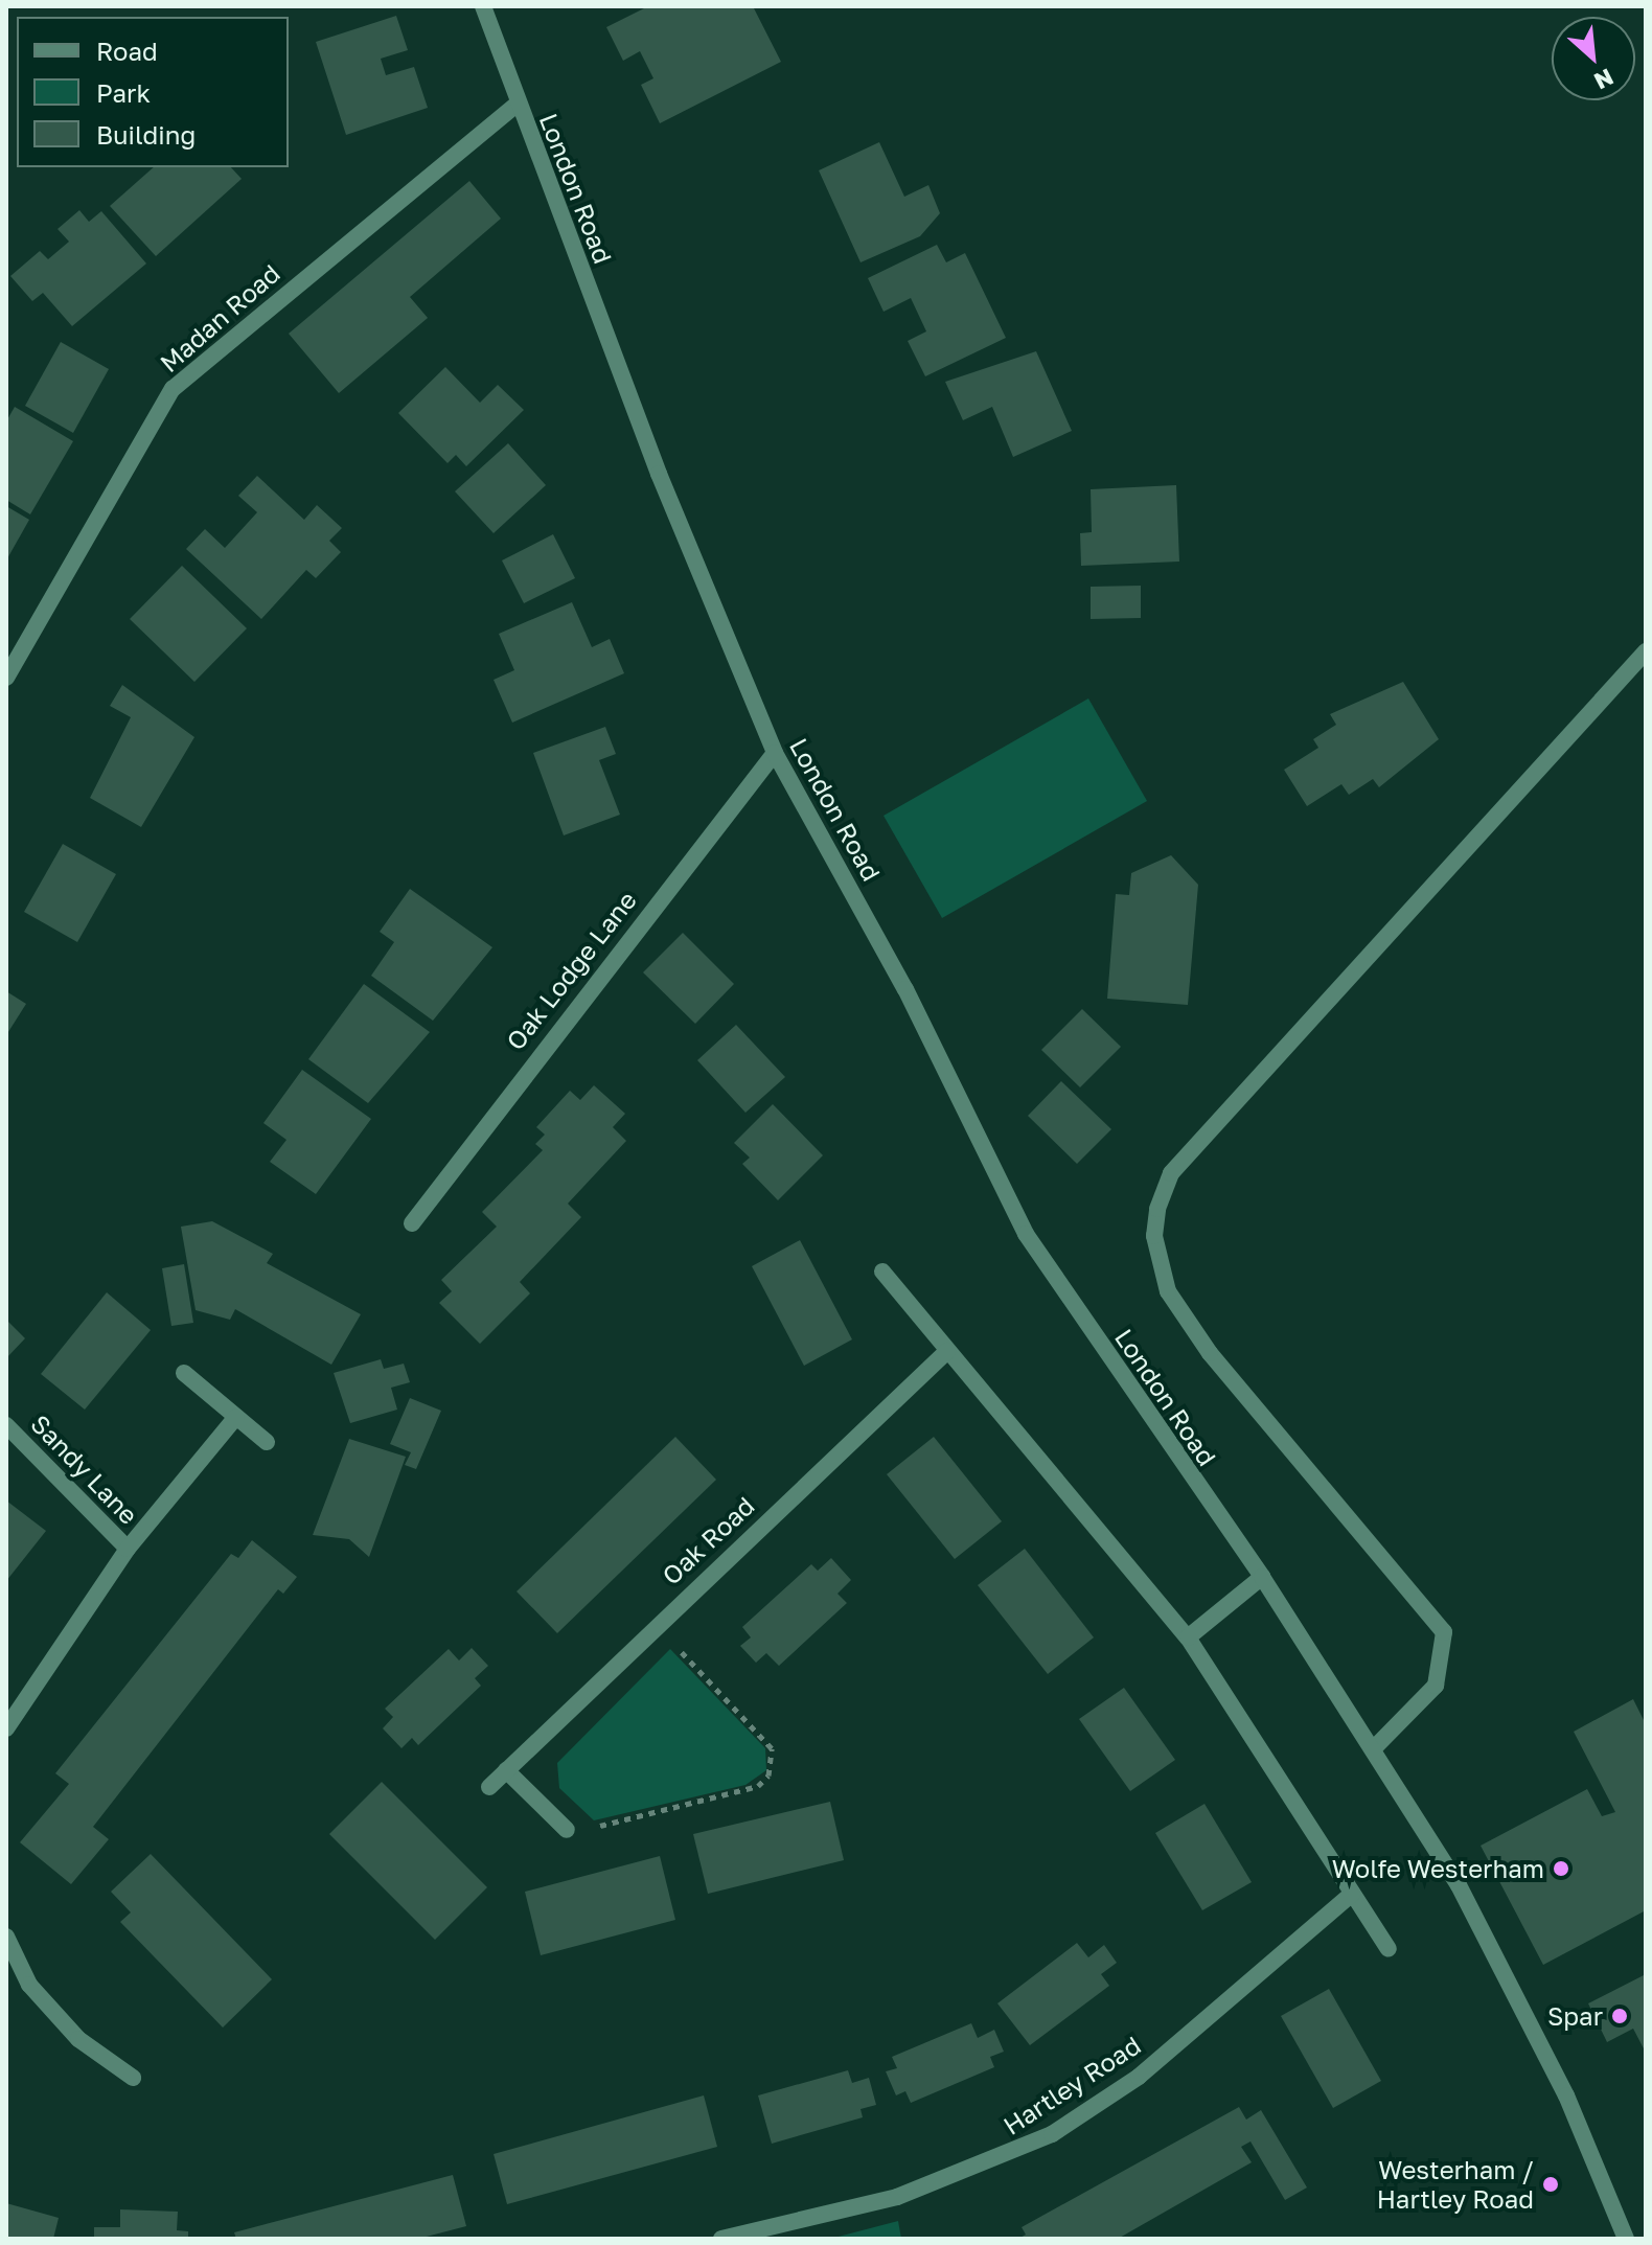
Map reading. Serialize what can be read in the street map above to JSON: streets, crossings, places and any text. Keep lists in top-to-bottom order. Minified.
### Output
{"streets":{"street":["London Road","Madan Road","Oak Lodge Lane","Sandy Lane","Oak Road","Hartley Road"]},"crossings":[["London Road","Madan Road"],["London Road","Oak Lodge Lane"]],"places":["Wolfe Westerham","Spar","Westerham / Hartley Road"],"legend":["Road","Park","Building"],"north":"bottom right"}
